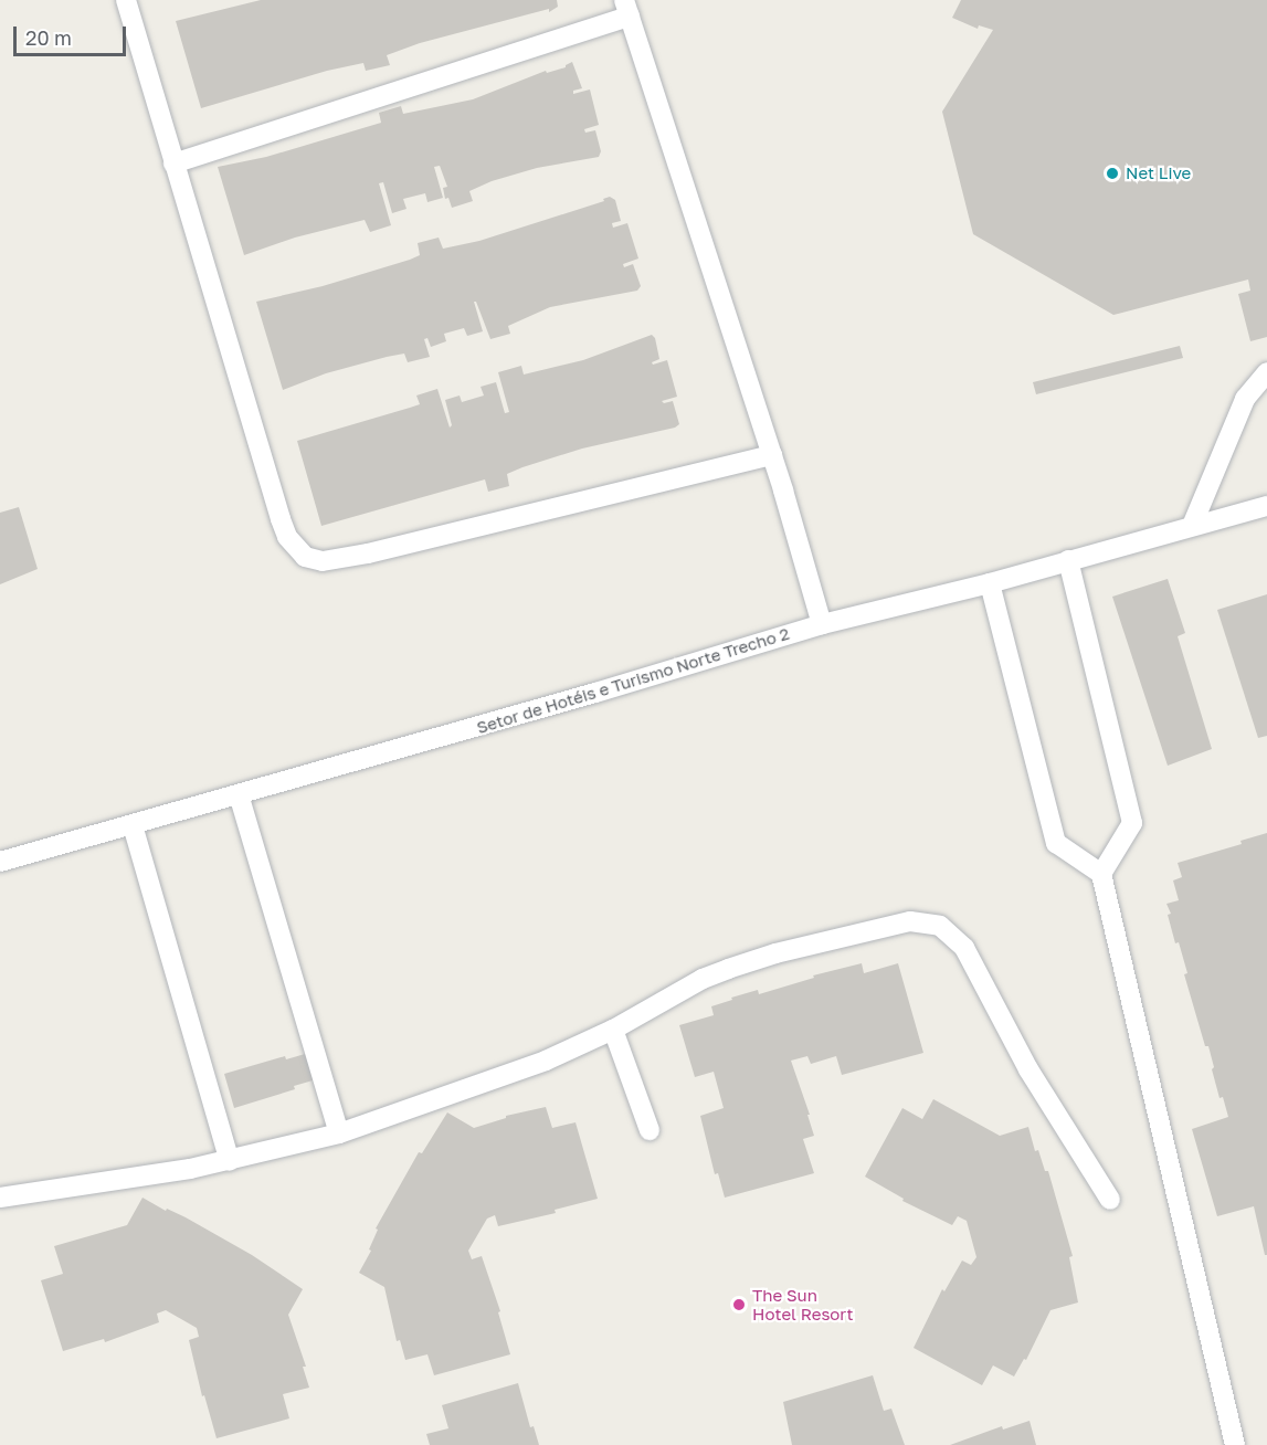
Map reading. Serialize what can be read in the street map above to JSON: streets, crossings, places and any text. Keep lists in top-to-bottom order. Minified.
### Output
{"streets":{"lane":["Setor de Hotéis e Turismo Norte Trecho 2"]},"places":["Net Live","The Sun Hotel Resort"],"scale_bar":"20 m"}
